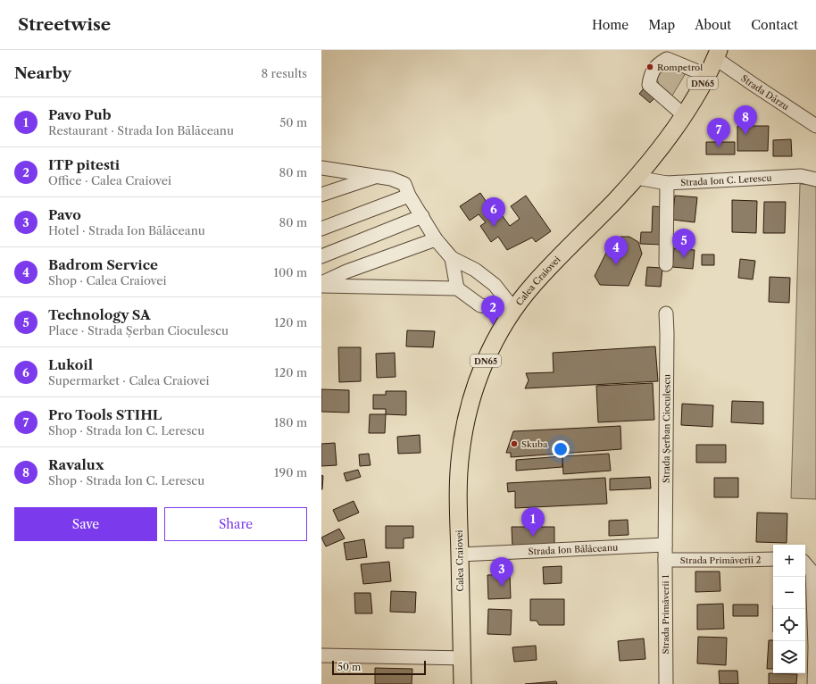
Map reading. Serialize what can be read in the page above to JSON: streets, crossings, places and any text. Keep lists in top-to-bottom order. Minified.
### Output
{"streets":{"main road":["DN65","Calea Craiovei"],"street":["Strada Dârzu","Strada Ion C. Lerescu","Strada Șerban Cioculescu","Strada Ion Bălăceanu","Strada Primăverii 2","Strada Primăverii 1"]},"crossings":[["Strada Dârzu","Calea Craiovei"],["Strada Ion C. Lerescu","Calea Craiovei"],["Calea Craiovei","Strada Ion Bălăceanu"],["Strada Șerban Cioculescu","Strada Ion Bălăceanu"],["Strada Șerban Cioculescu","Strada Primăverii 1"],["Strada Ion Bălăceanu","Strada Primăverii 1"],["Strada Primăverii 2","Strada Primăverii 1"]],"places":["Rompetrol","Skuba"],"scale_bar":"50 m","page":{"header":"Streetwise","nav":["Home","Map","About","Contact"],"heading":["Nearby","8 results"],"list":[{"mark":"1","name":"Pavo Pub","note":"Restaurant · Strada Ion Bălăceanu","value":"50 m"},{"mark":"2","name":"ITP pitesti","note":"Office · Calea Craiovei","value":"80 m"},{"mark":"3","name":"Pavo","note":"Hotel · Strada Ion Bălăceanu","value":"80 m"},{"mark":"4","name":"Badrom Service","note":"Shop · Calea Craiovei","value":"100 m"},{"mark":"5","name":"Technology SA","note":"Place · Strada Șerban Cioculescu","value":"120 m"},{"mark":"6","name":"Lukoil","note":"Supermarket · Calea Craiovei","value":"120 m"},{"mark":"7","name":"Pro Tools STIHL","note":"Shop · Strada Ion C. Lerescu","value":"180 m"},{"mark":"8","name":"Ravalux","note":"Shop · Strada Ion C. Lerescu","value":"190 m"}],"pins":["8","7","6","5","4","2","1","3"],"buttons":["Save","Share"],"map_buttons":["+","−"],"scale":"50 m"}}
